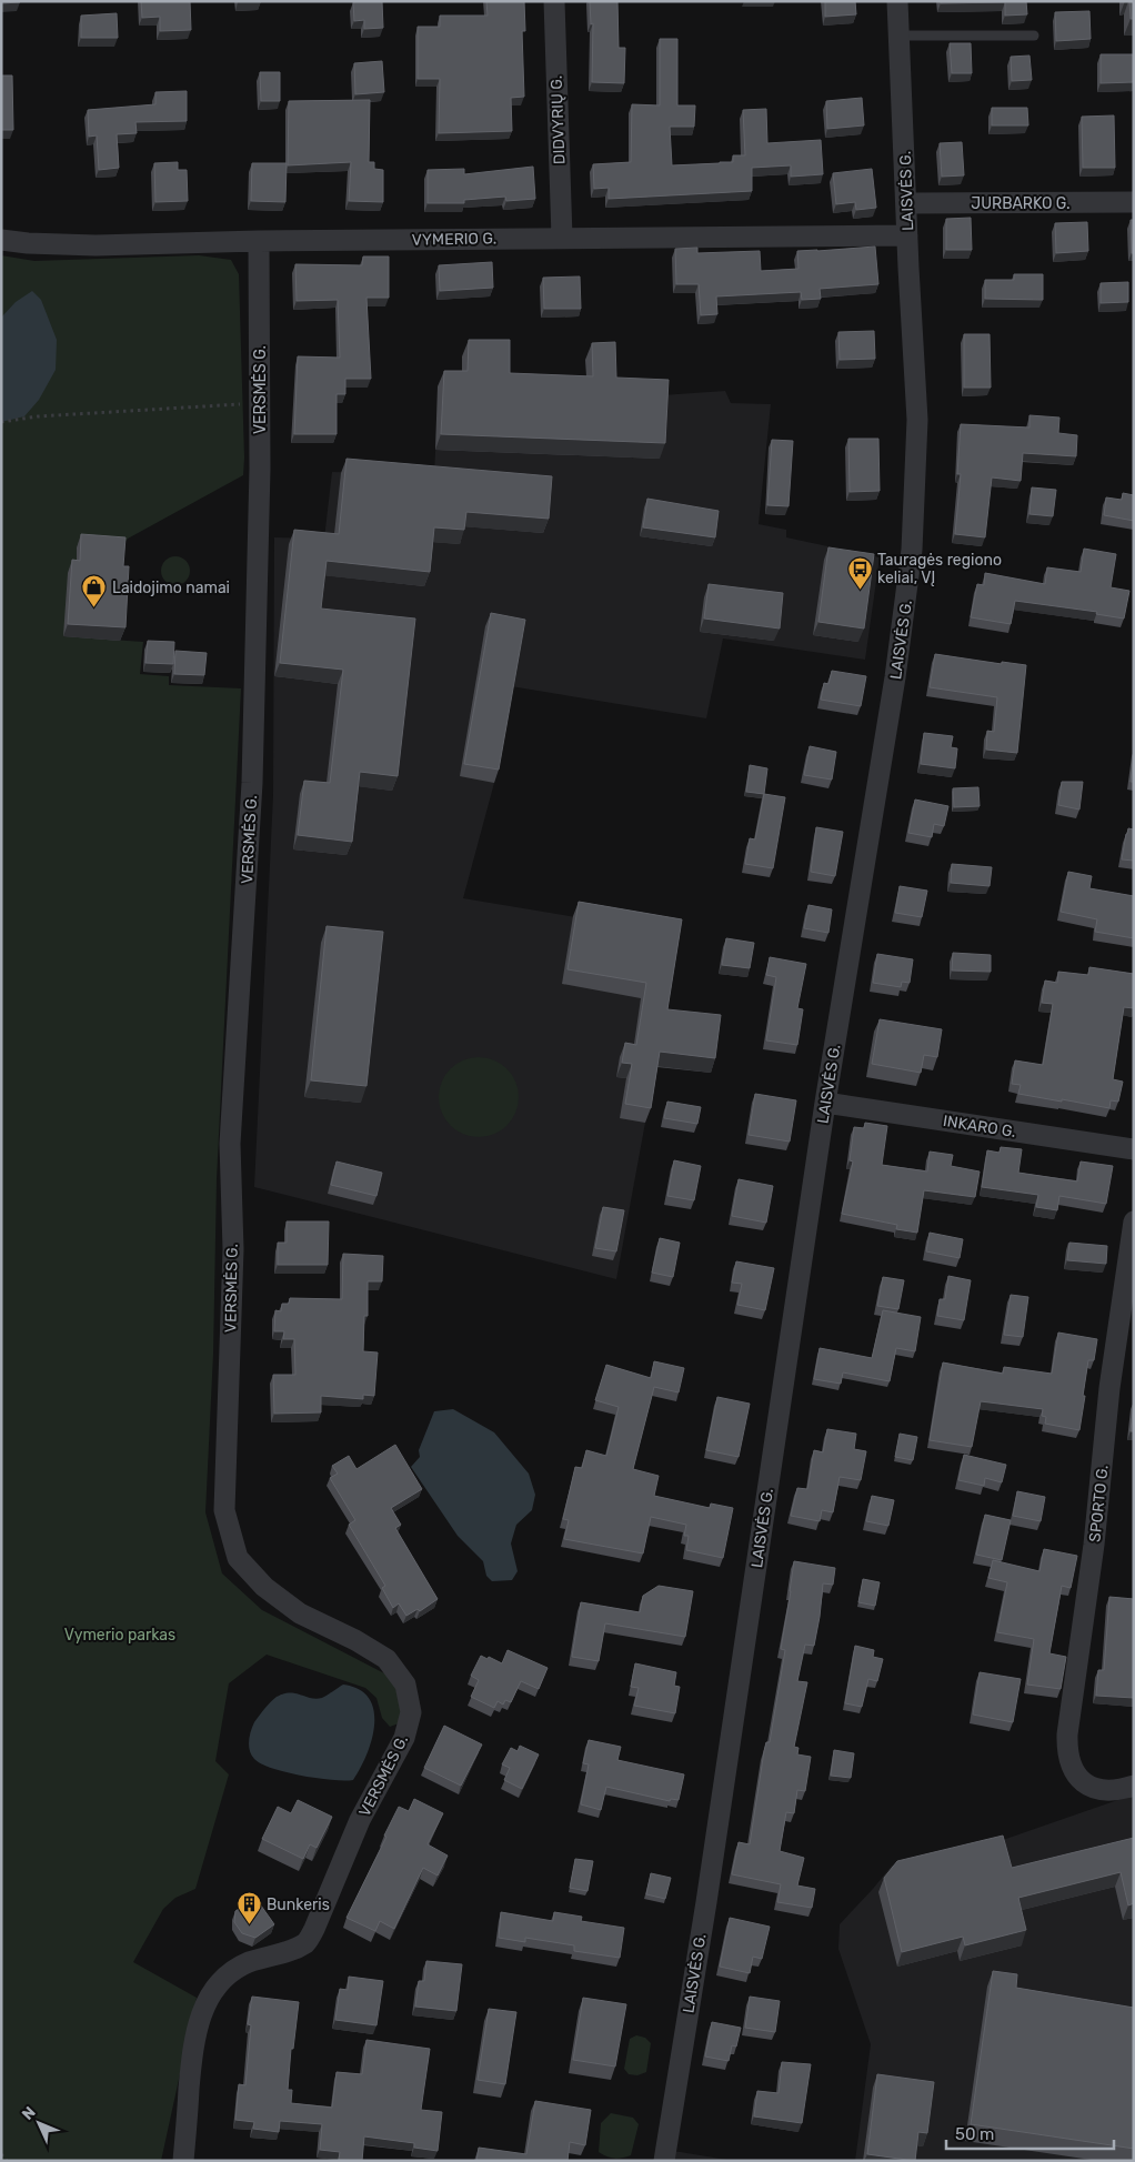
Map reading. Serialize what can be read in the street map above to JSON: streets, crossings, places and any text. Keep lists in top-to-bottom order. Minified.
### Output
{"streets":{"street":["DIDVYRIŲ G.","LAISVĖS G.","JURBARKO G.","VYMERIO G.","VERSMĖS G.","INKARO G.","SPORTO G."]},"crossings":[["DIDVYRIŲ G.","VYMERIO G."],["LAISVĖS G.","JURBARKO G."],["LAISVĖS G.","VYMERIO G."],["LAISVĖS G.","INKARO G."],["VYMERIO G.","VERSMĖS G."]],"parks":["Vymerio parkas"],"places":{"bus stop":["Tauragės regiono keliai, VĮ"],"shop":["Laidojimo namai"],"building":["Bunkeris"]},"scale_bar":"50 m","north":"top left"}
